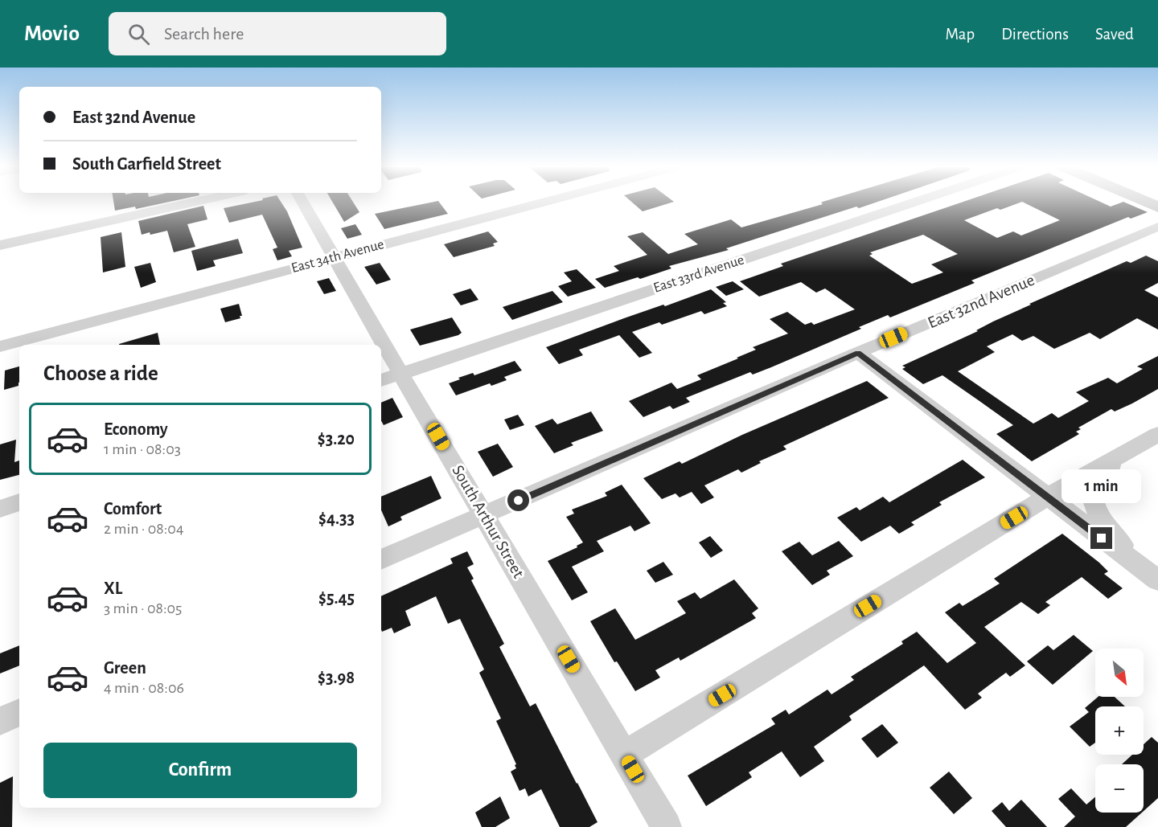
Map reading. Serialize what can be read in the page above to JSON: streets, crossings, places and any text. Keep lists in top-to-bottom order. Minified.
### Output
{"streets":{"street":["East 34th Avenue","East 33rd Avenue","East 32nd Avenue","South Arthur Street"]},"crossings":[["East 34th Avenue","South Arthur Street"],["East 33rd Avenue","South Arthur Street"],["East 32nd Avenue","South Arthur Street"]],"north":"bottom right","page":{"header":"Movio","search":"Search here","nav":["Map","Directions","Saved"],"banner":["East 32nd Avenue","South Garfield Street"],"heading":"Choose a ride","list":[{"name":"Economy","note":"1 min · 08:03","value":"$3.20"},{"name":"Comfort","note":"2 min · 08:04","value":"$4.33"},{"name":"XL","note":"3 min · 08:05","value":"$5.45"},{"name":"Green","note":"4 min · 08:06","value":"$3.98"}],"bubble":"1 min","map_buttons":["+","−"],"buttons":"Confirm"}}
